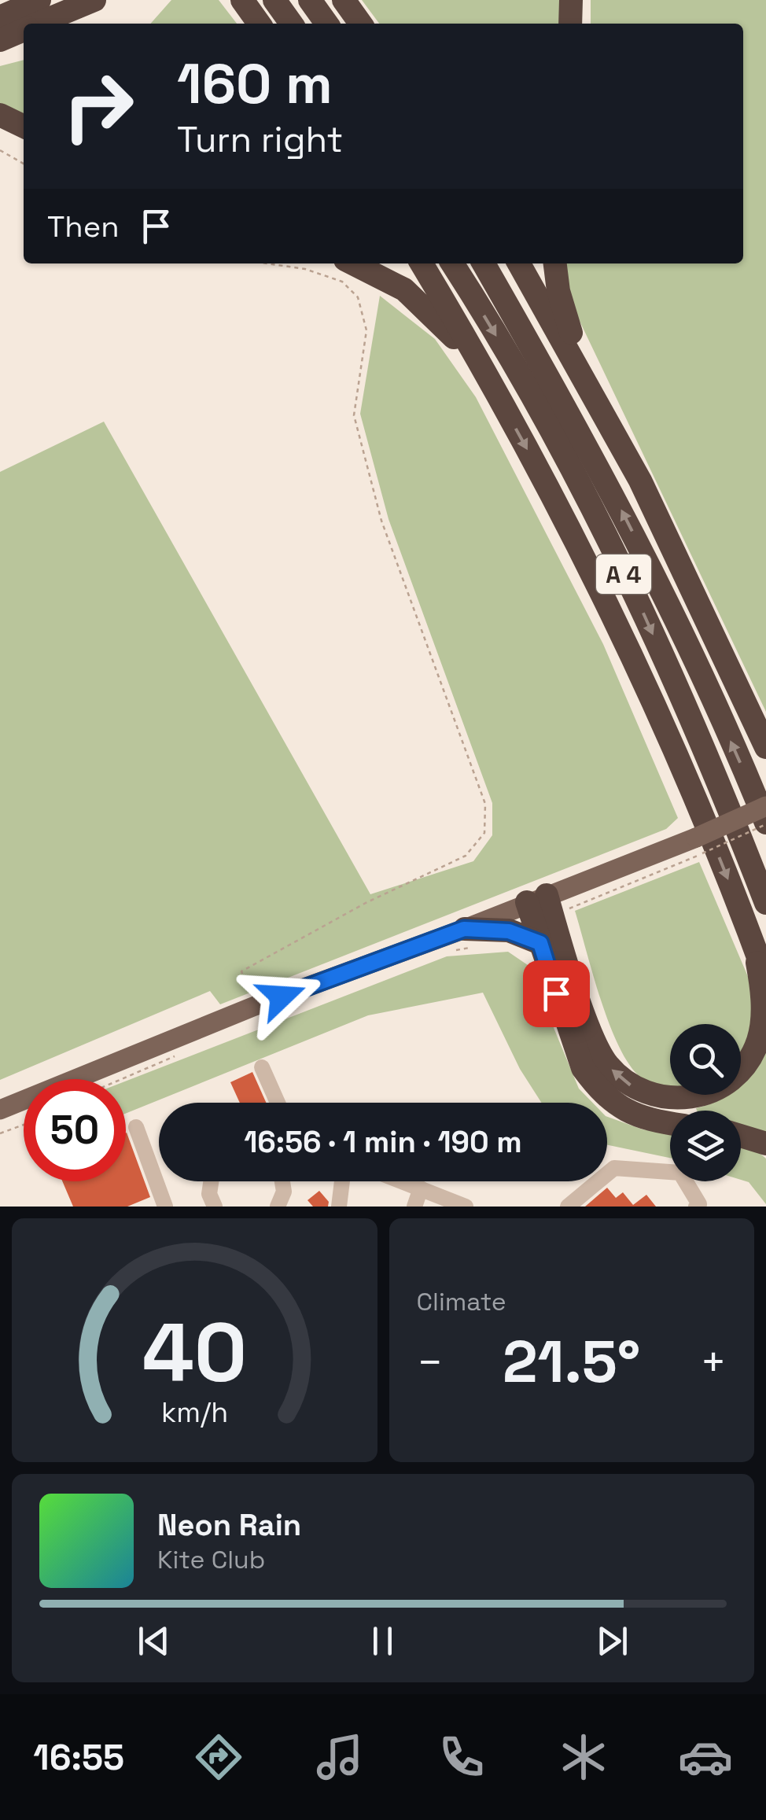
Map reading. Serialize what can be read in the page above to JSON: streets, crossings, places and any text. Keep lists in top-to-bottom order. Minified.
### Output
{"streets":{"highway":["A 4"]},"page":{"turn":["160 m","Turn right"],"then":"Then","limit":"50","trip":"16:56 · 1 min · 190 m","tile":"Climate","heat":["−","21.5°","+"],"song":["Neon Rain","Kite Club"],"tabs":"16:55","gauge":["40","km/h"]}}
